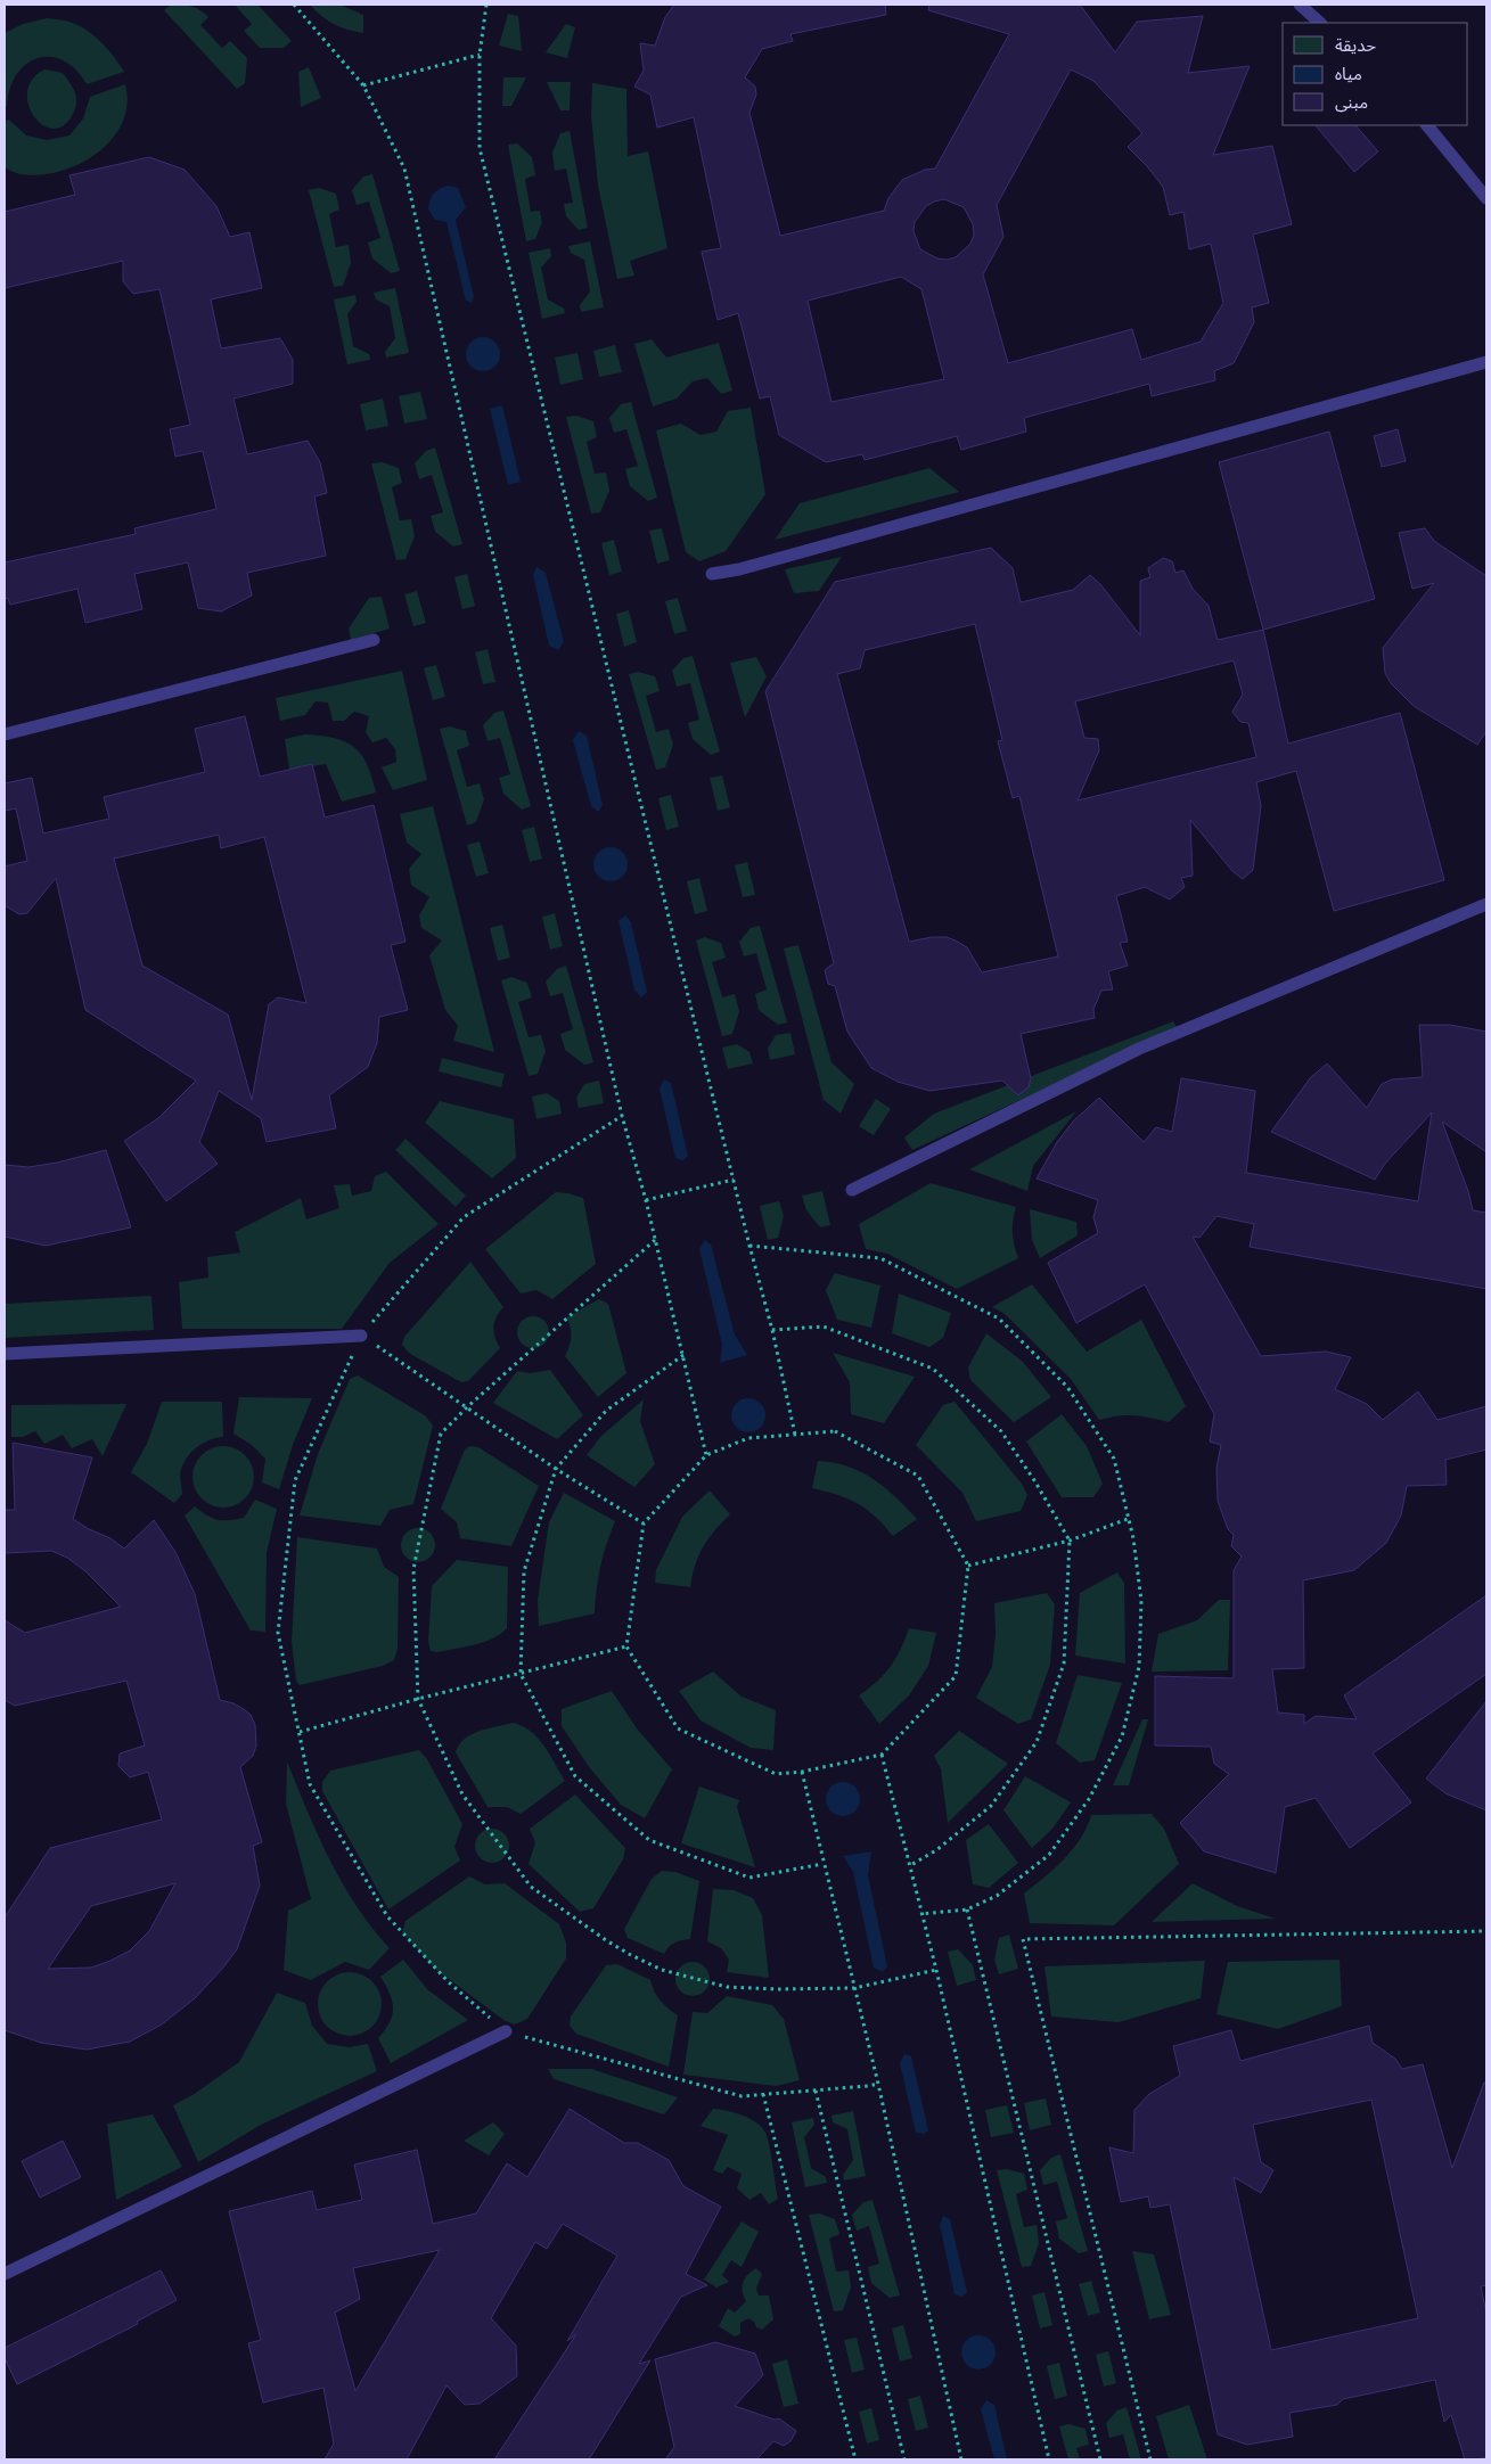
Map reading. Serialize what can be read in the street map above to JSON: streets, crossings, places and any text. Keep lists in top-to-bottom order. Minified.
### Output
{"legend":["حديقة","مياه","مبنى"]}
